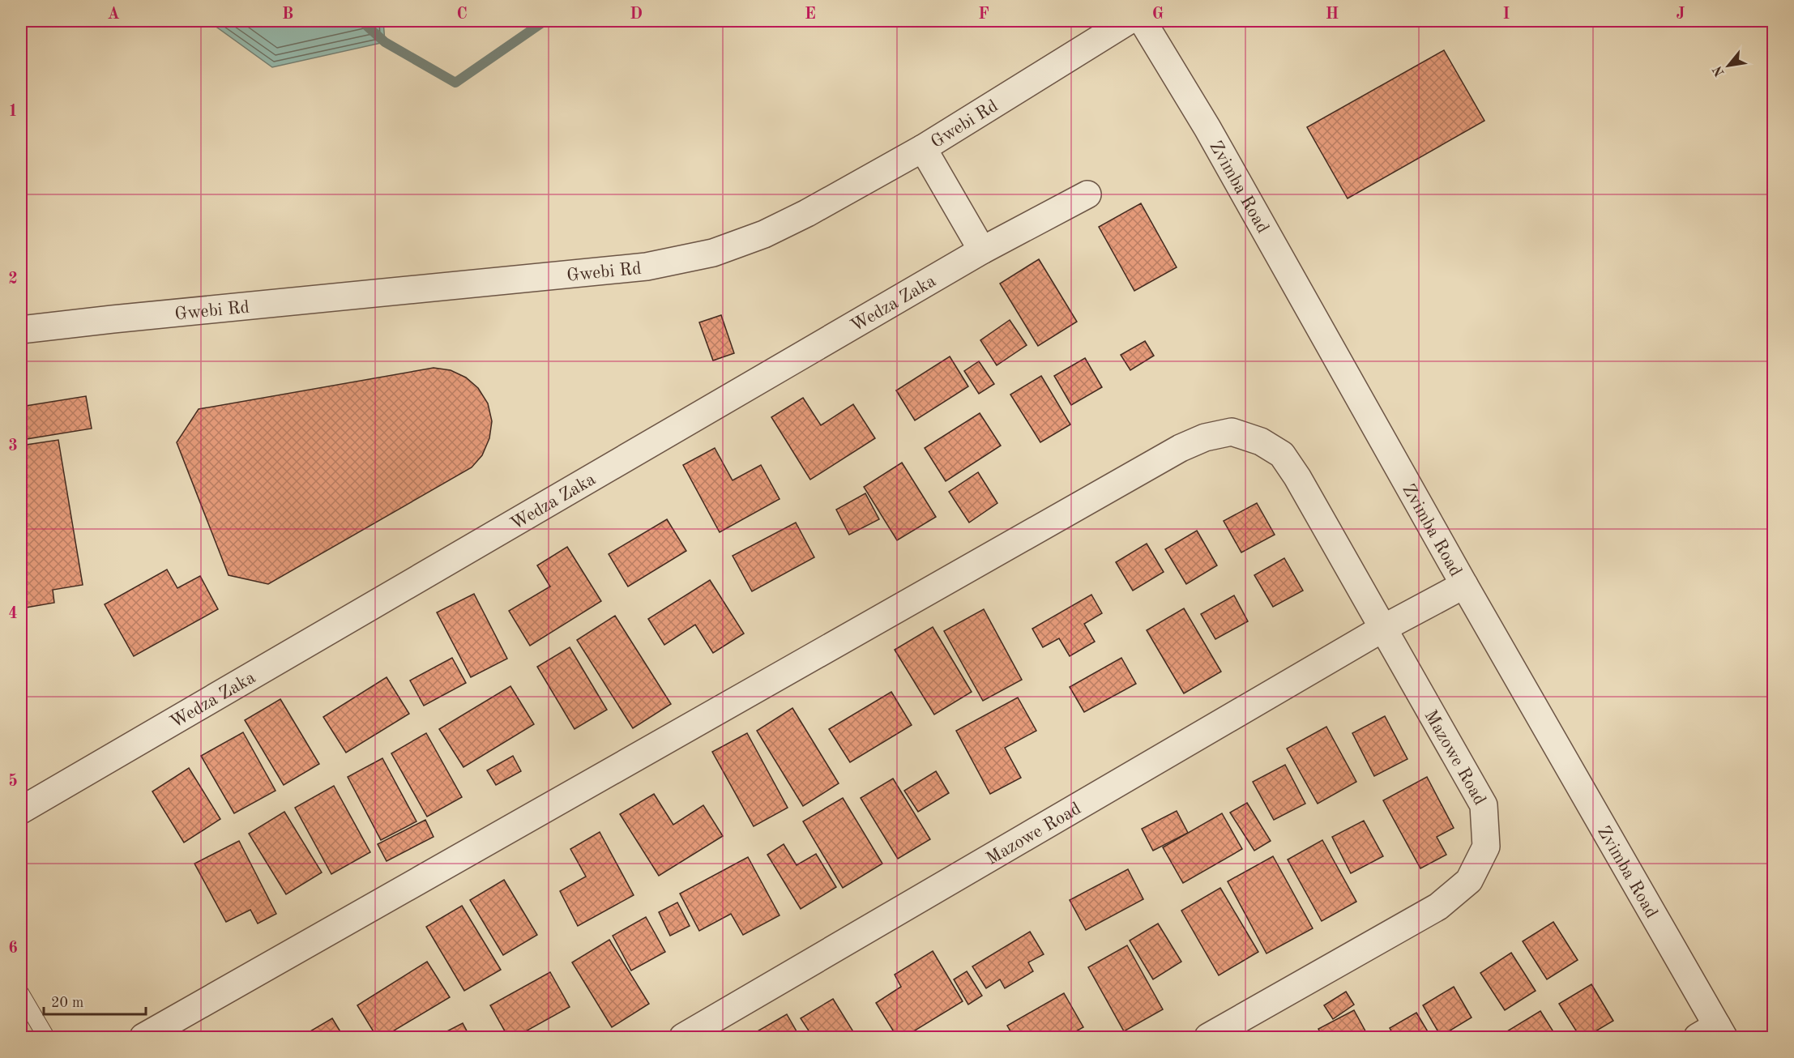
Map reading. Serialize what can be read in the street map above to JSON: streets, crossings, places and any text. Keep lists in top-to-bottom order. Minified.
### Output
{"streets":{"street":["Gwebi Rd","Zvimba Road","Wedza Zaka","Mazowe Road"]},"crossings":[["Zvimba Road","Mazowe Road"]],"scale_bar":"20 m","north":"bottom left","grid":{"columns":["A","B","C","D","E","F","G","H","I","J"],"rows":["1","2","3","4","5","6"]}}
